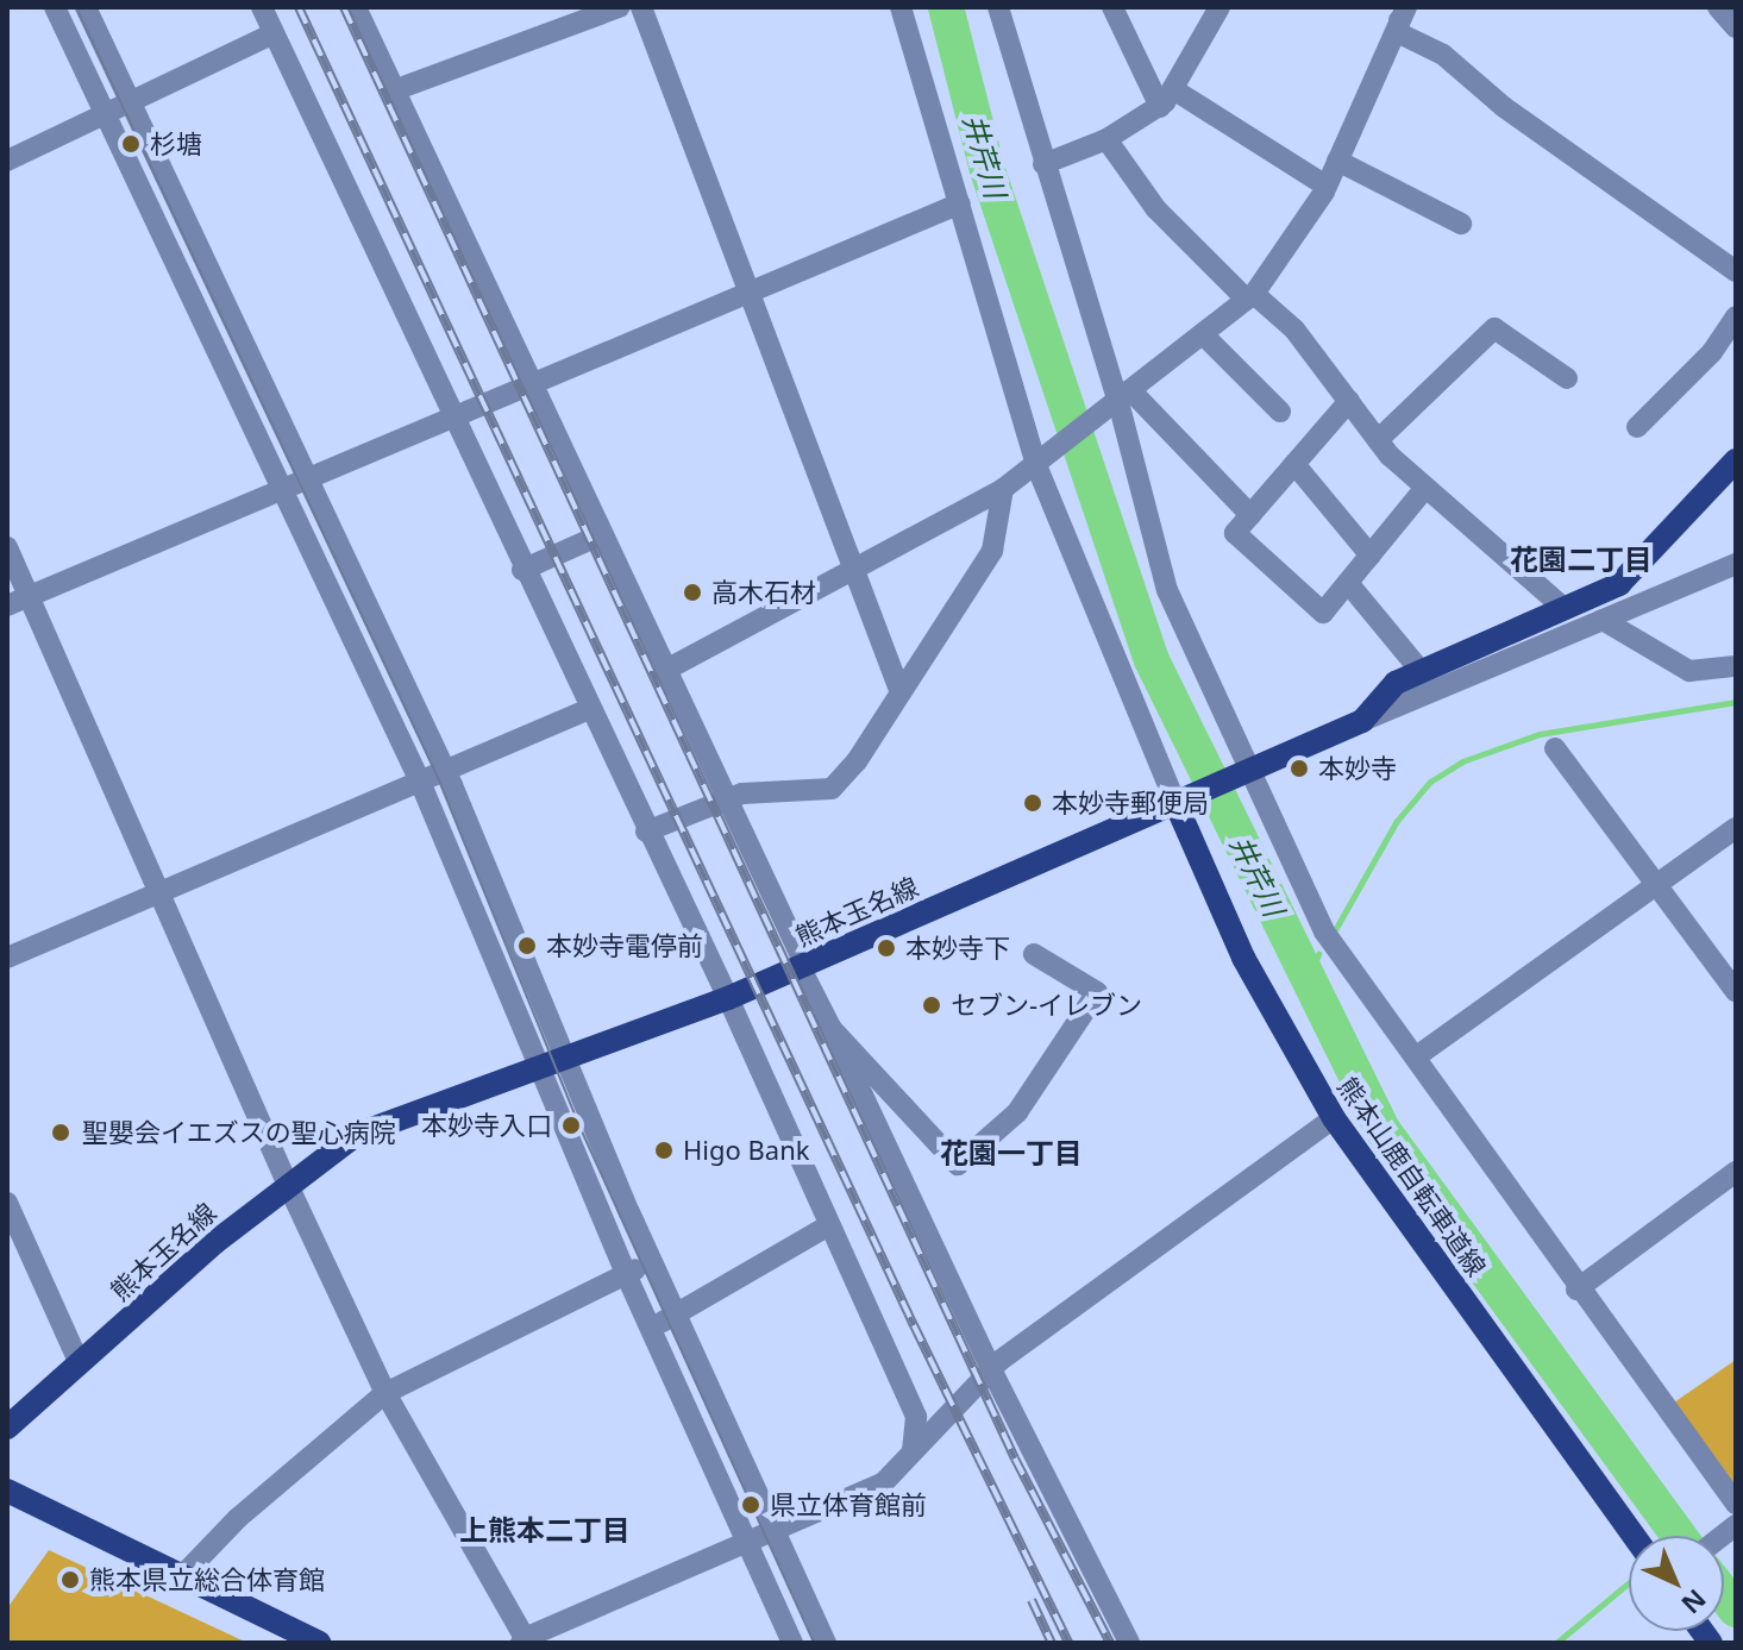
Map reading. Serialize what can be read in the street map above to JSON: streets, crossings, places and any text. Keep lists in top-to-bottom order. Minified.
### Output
{"streets":{"main road":["熊本玉名線","熊本山鹿自転車道線"]},"crossings":[["熊本玉名線","熊本山鹿自転車道線"]],"districts":["花園二丁目","花園一丁目","上熊本二丁目"],"water":["井芹川"],"places":["杉塘","高木石材","本妙寺","本妙寺郵便局","本妙寺電停前","本妙寺下","セブン-イレブン","本妙寺入口","聖嬰会イエズスの聖心病院","Higo Bank","県立体育館前","熊本県立総合体育館"],"north":"bottom right"}
